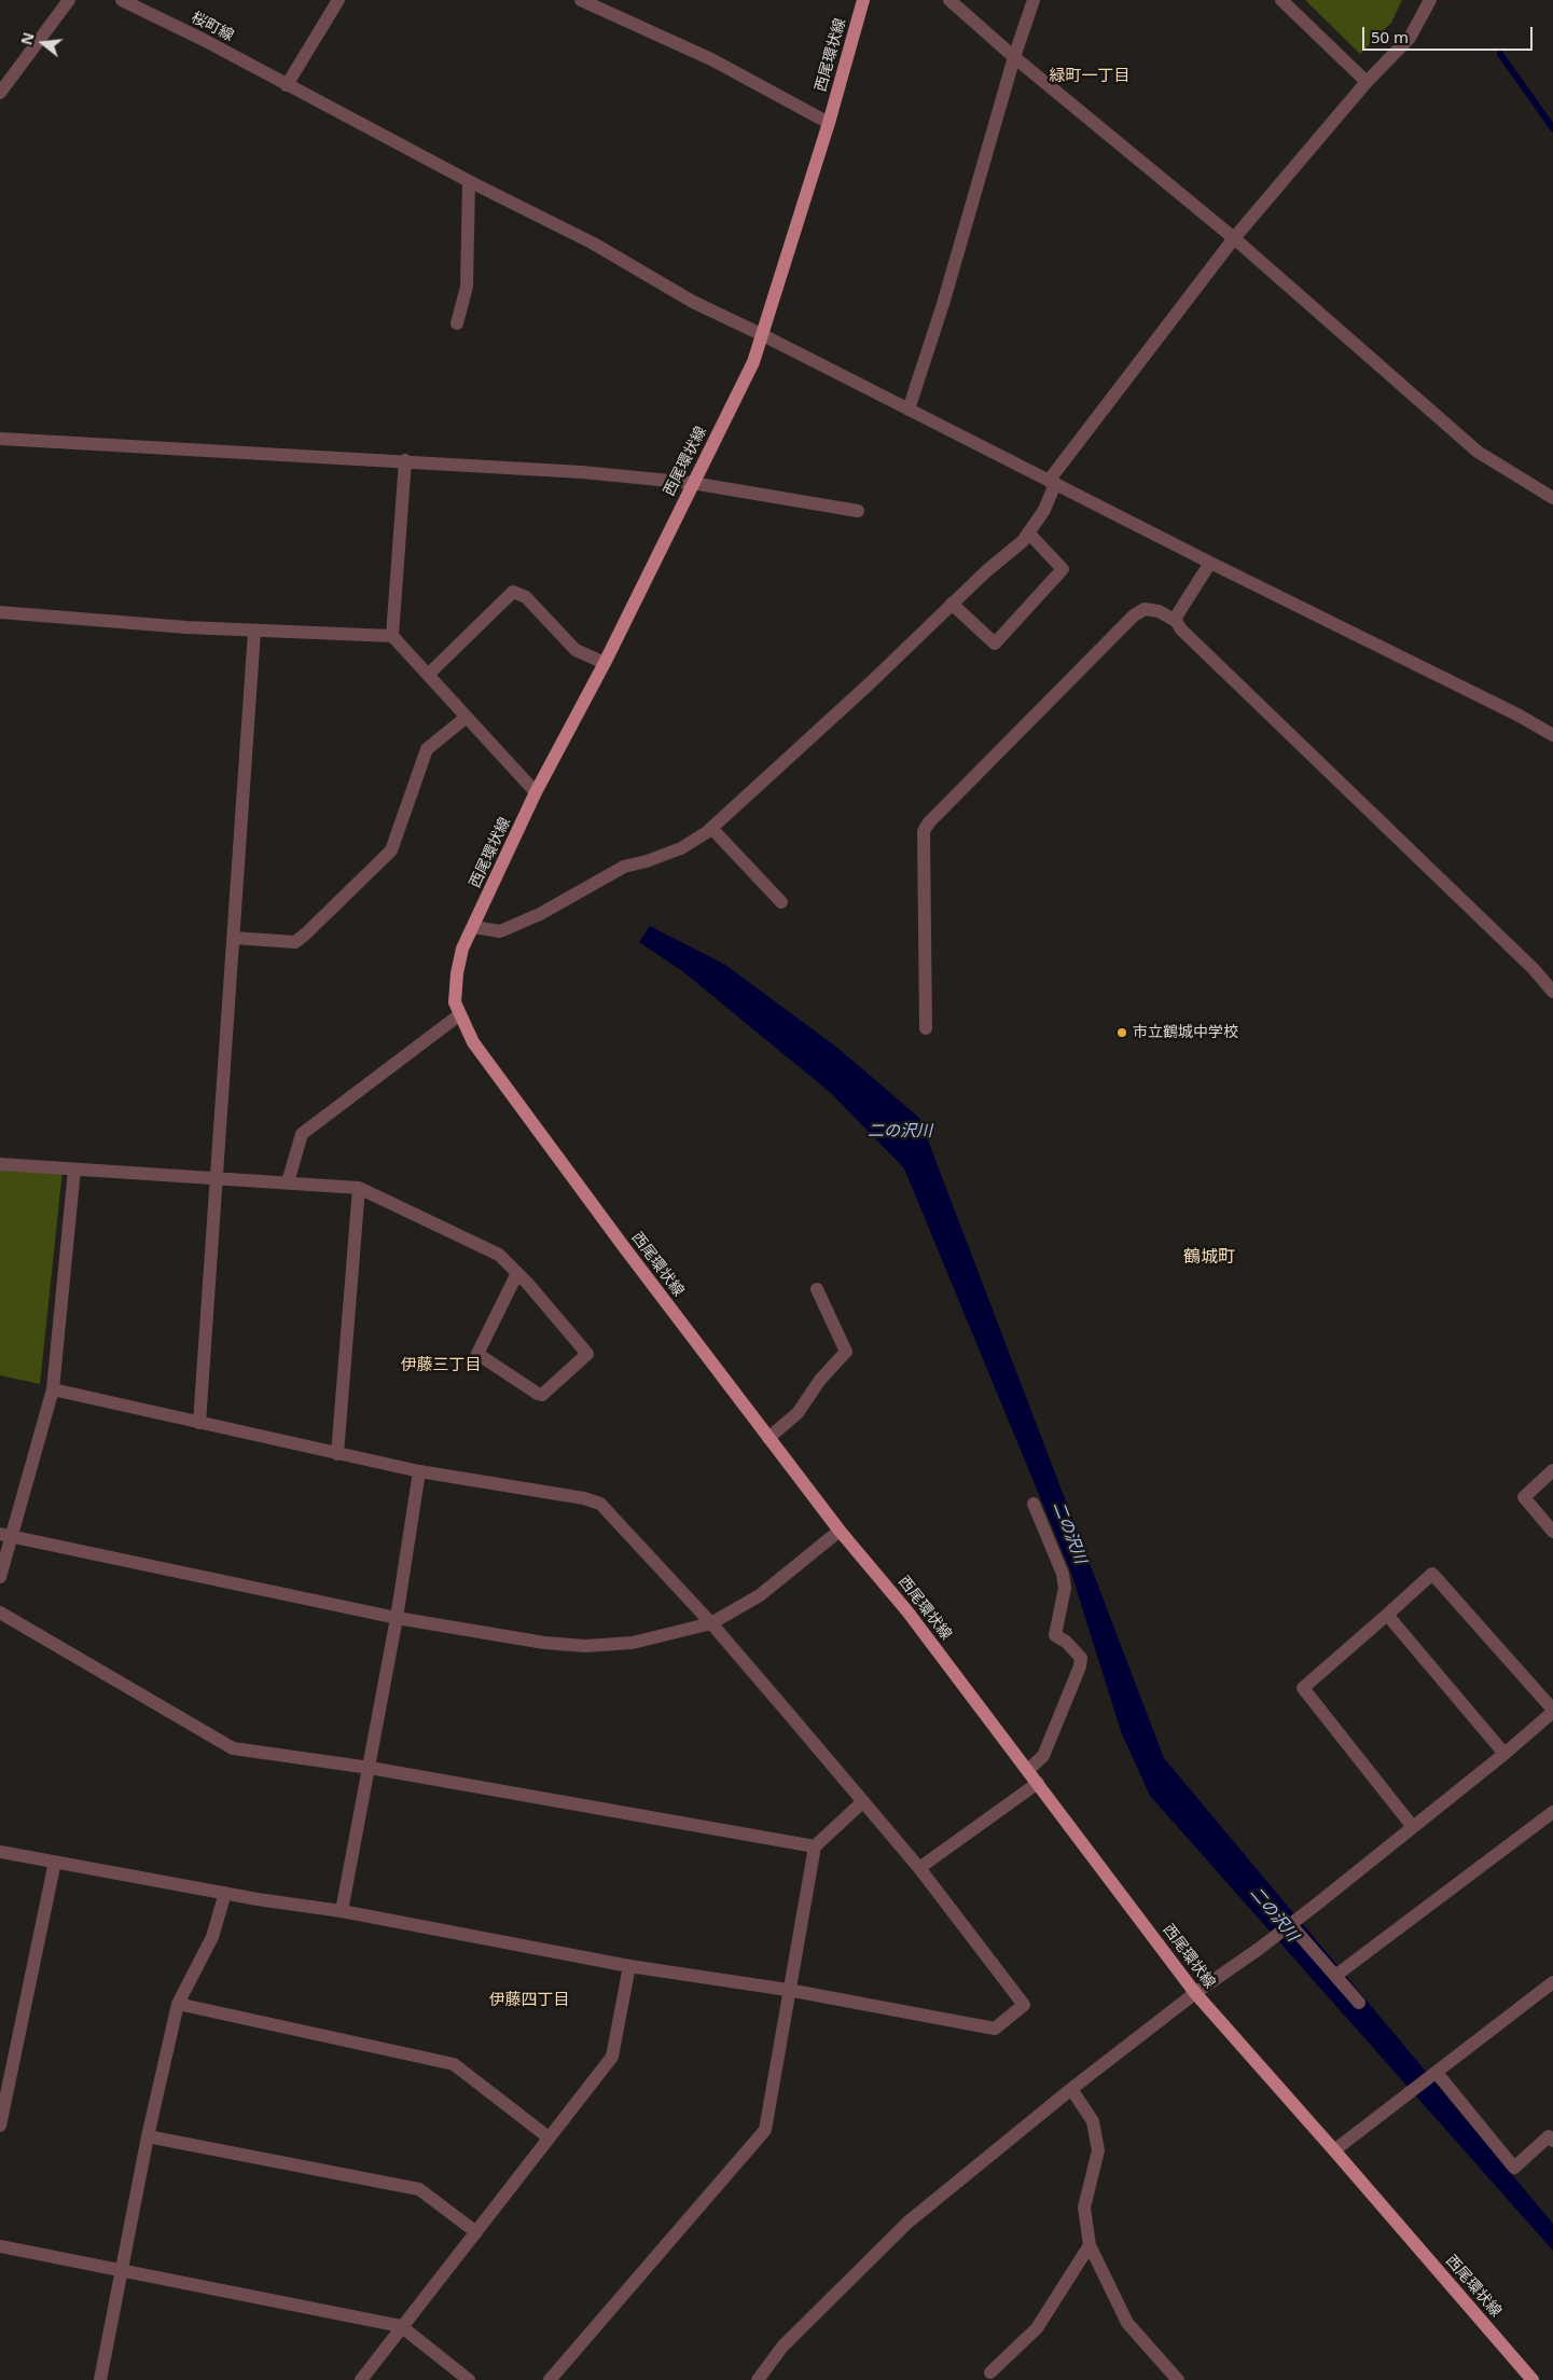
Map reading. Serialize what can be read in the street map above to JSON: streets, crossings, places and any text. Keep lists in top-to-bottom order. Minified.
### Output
{"streets":{"main road":["西尾環状線"],"street":["桜町線"]},"crossings":[["桜町線","西尾環状線"]],"districts":["緑町一丁目","鶴城町","伊藤三丁目","伊藤四丁目"],"water":["二の沢川"],"places":["市立鶴城中学校"],"scale_bar":"50 m","north":"left"}
